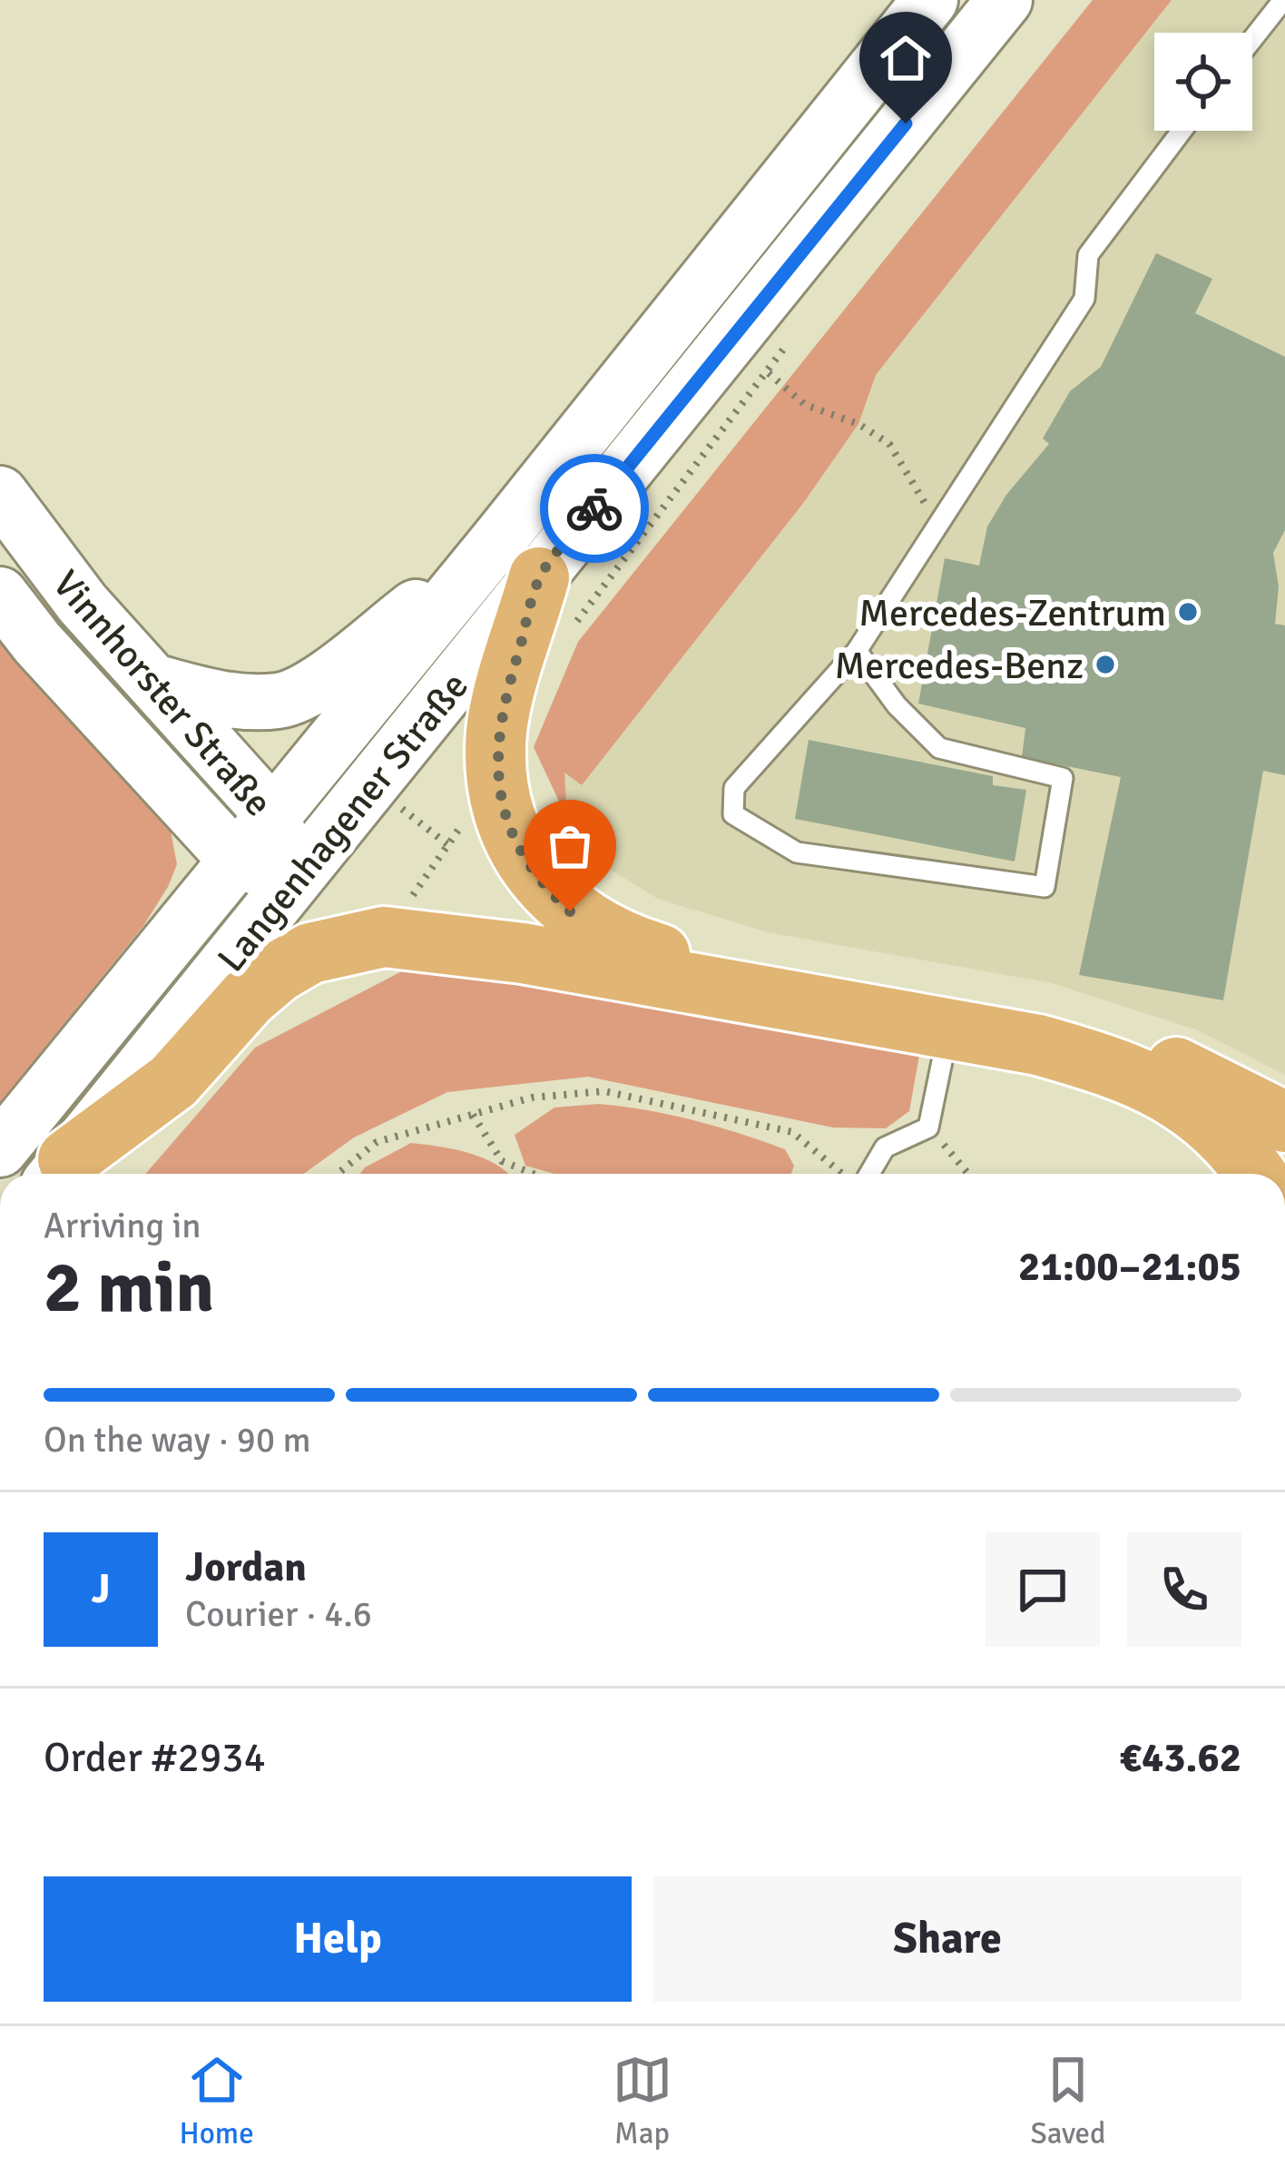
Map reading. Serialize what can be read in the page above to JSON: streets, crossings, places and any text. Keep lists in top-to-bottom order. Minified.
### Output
{"streets":{"main road":["Vinnhorster Straße","Langenhagener Straße"]},"crossings":[["Vinnhorster Straße","Langenhagener Straße"]],"places":["Mercedes-Zentrum","Mercedes-Benz"],"page":{"heading":["2 min","Arriving in","21:00–21:05"],"panel":["Jordan","Courier · 4.6","Order #2934","€43.62"],"bar":"On the way · 90 m","round":"J","buttons":["Help","Share"],"tabs":["Home","Map","Saved"]}}
